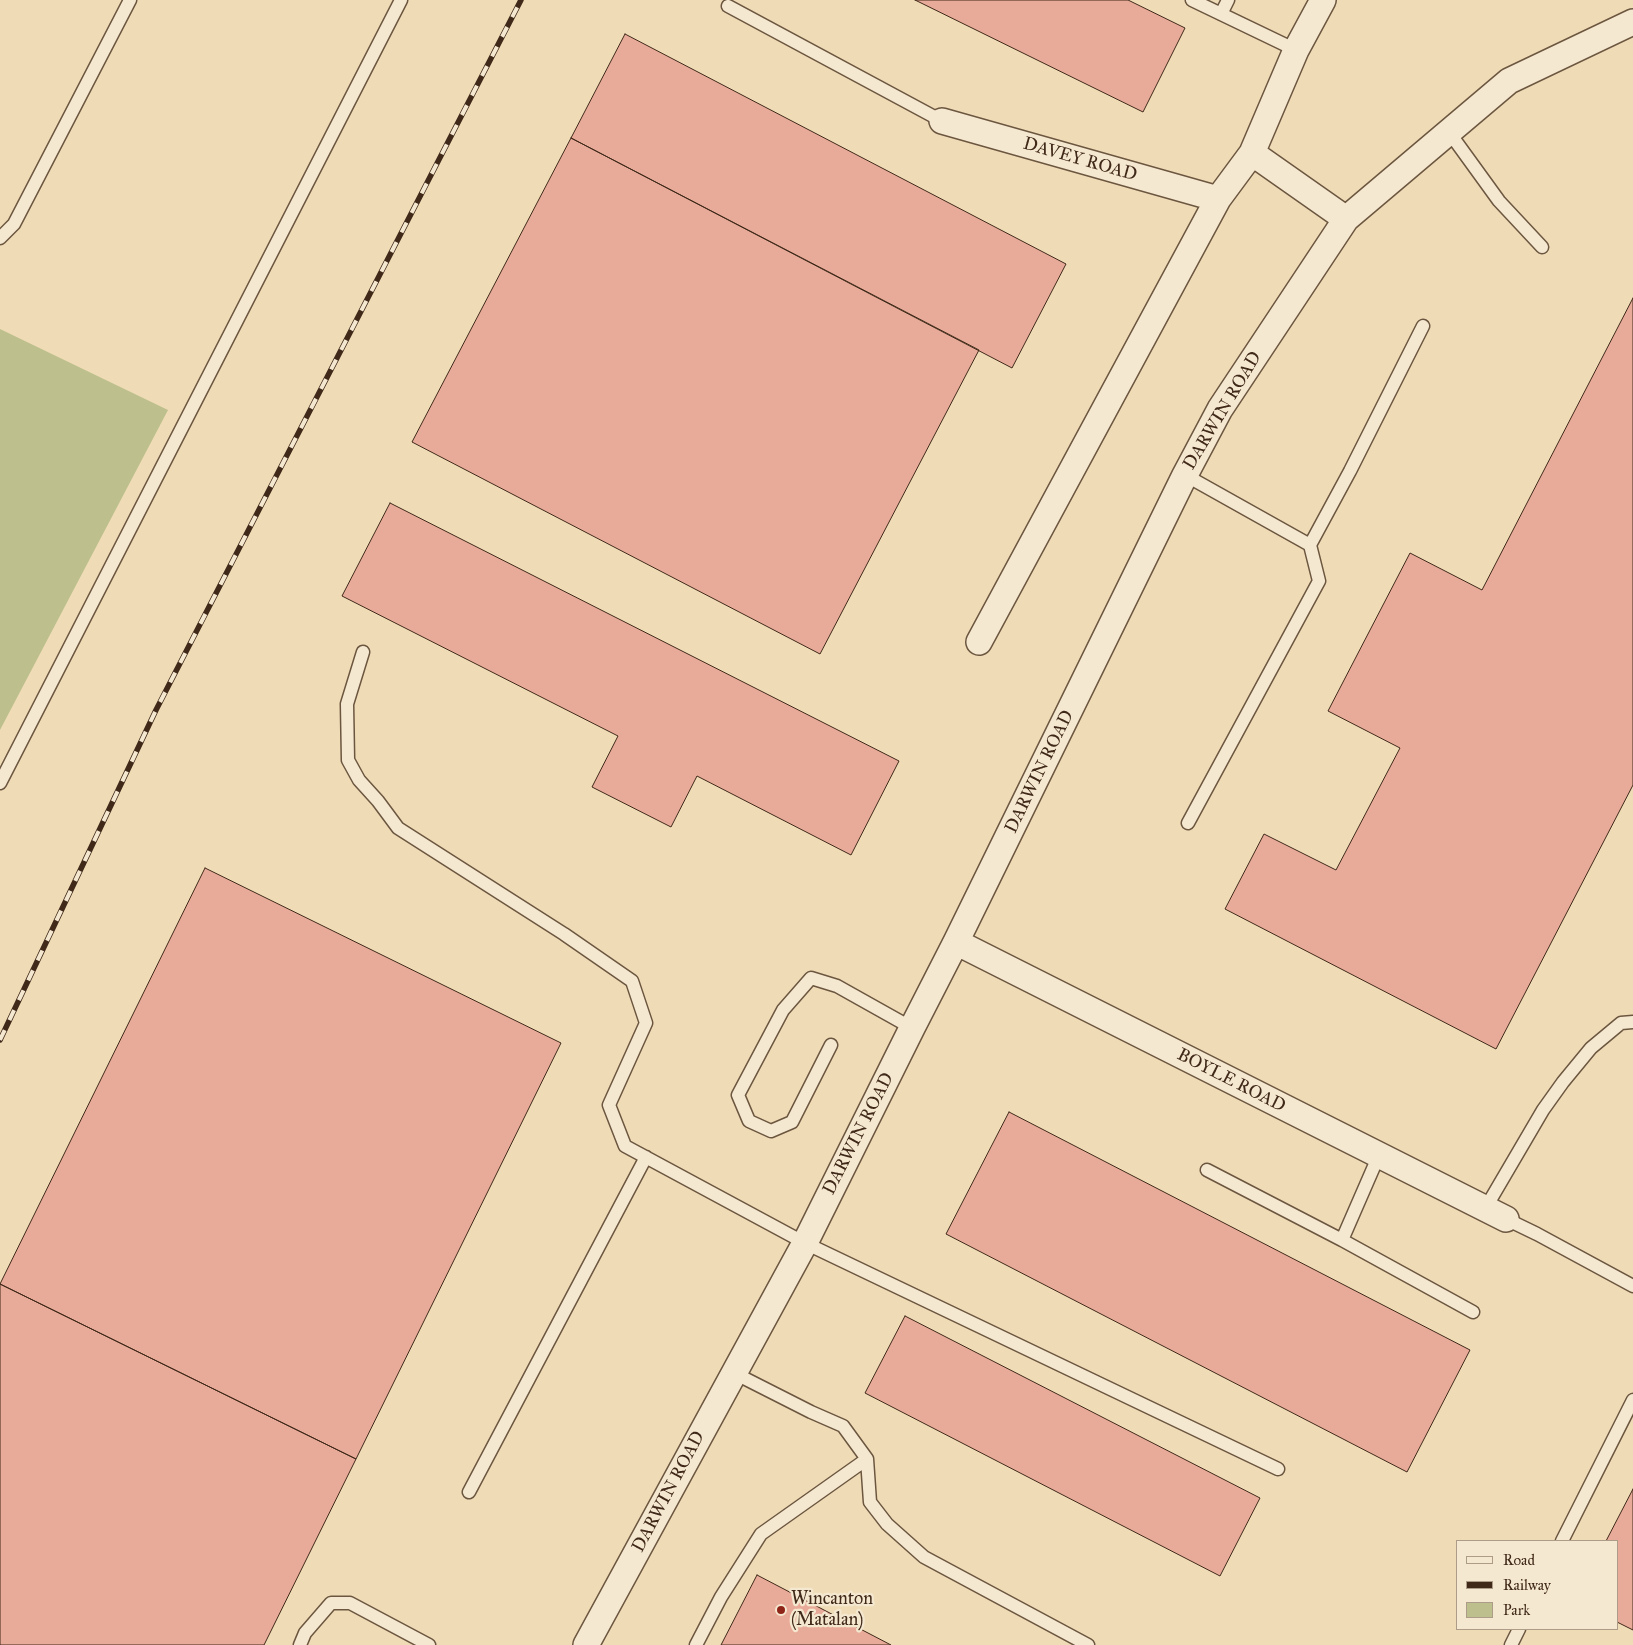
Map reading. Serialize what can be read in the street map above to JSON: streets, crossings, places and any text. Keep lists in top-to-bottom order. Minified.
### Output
{"streets":{"street":["DAVEY ROAD","DARWIN ROAD","BOYLE ROAD"]},"crossings":[["DARWIN ROAD","BOYLE ROAD"]],"places":["Wincanton (Matalan)"],"legend":["Road","Railway","Park"]}
